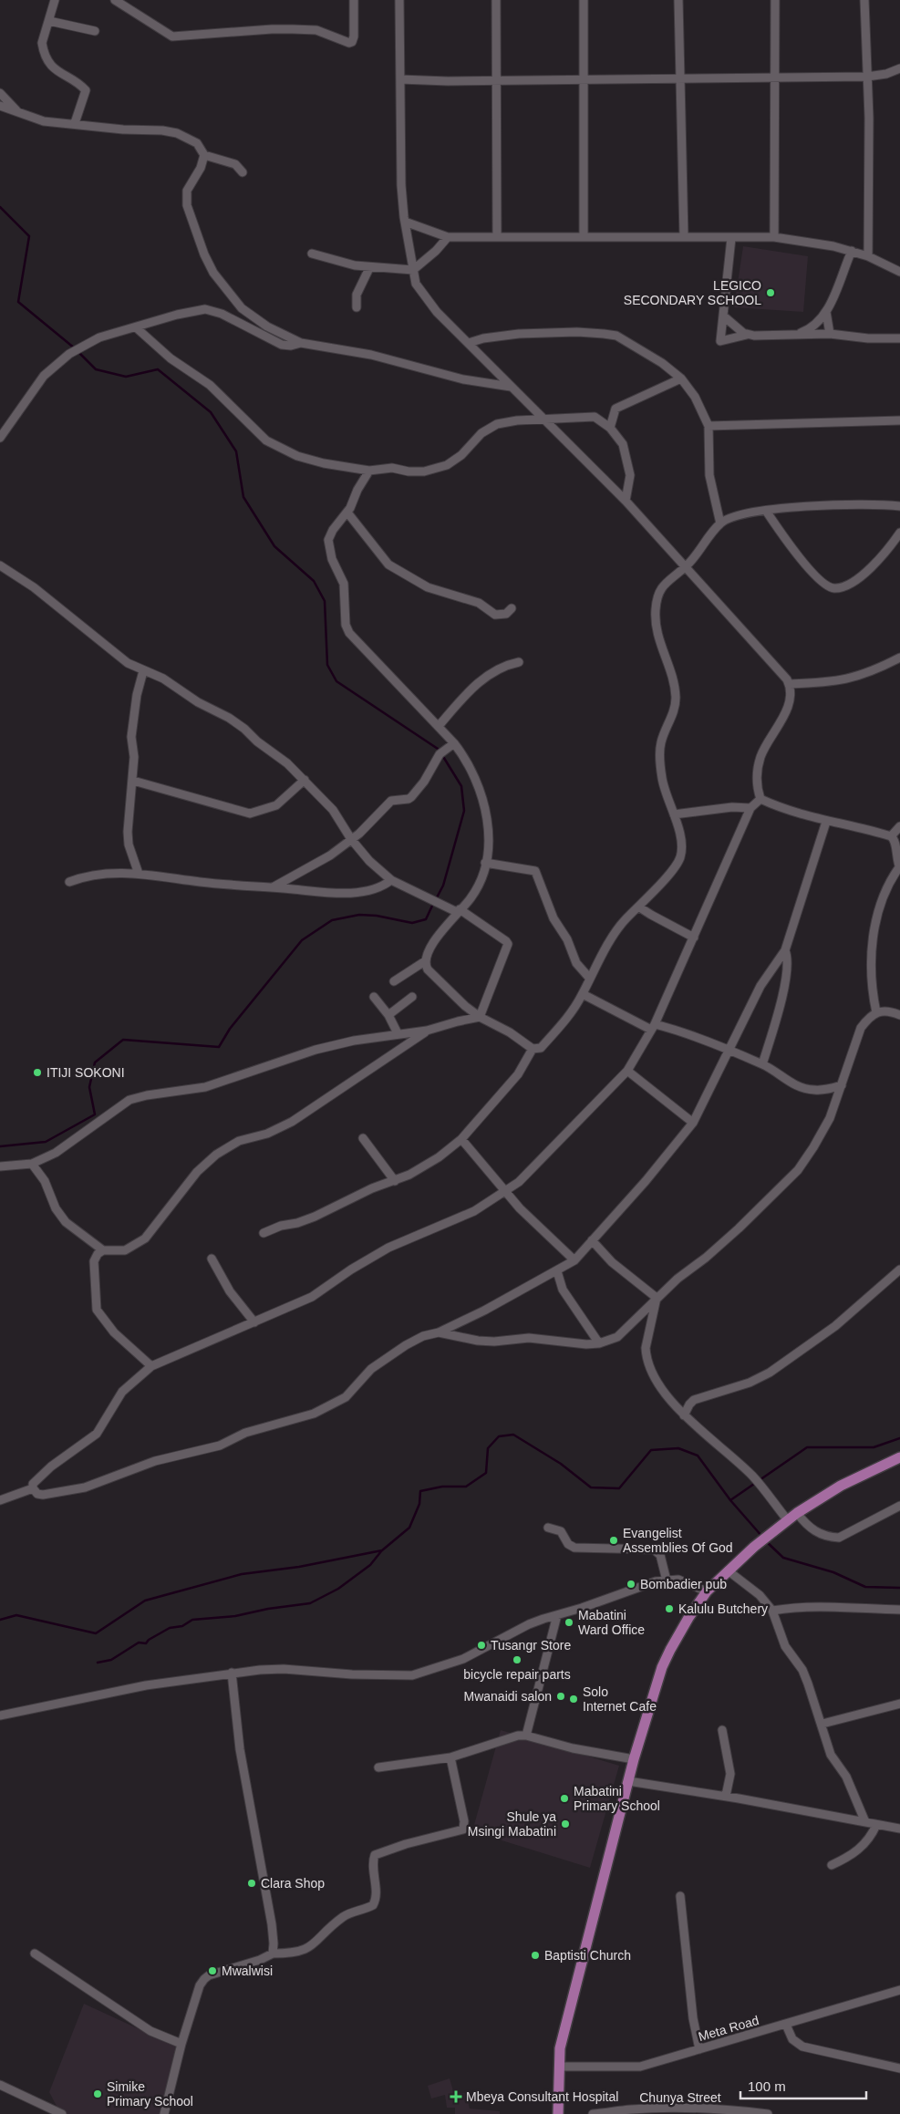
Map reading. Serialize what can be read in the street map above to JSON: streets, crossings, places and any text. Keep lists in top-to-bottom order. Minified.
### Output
{"streets":{"street":["Meta Road","Chunya Street"]},"places":{"other":["LEGICO SECONDARY SCHOOL","ITIJI SOKONI","Evangelist Assemblies Of God","Bombadier pub","Kalulu Butchery","Mabatini Ward Office","Tusangr Store","bicycle repair parts","Mwanaidi salon","Solo Internet Cafe","Mabatini Primary School","Shule ya Msingi Mabatini","Clara Shop","Baptisti Church","Mwalwisi","Simike Primary School"],"health":["Mbeya Consultant Hospital"]},"scale_bar":"100 m"}
